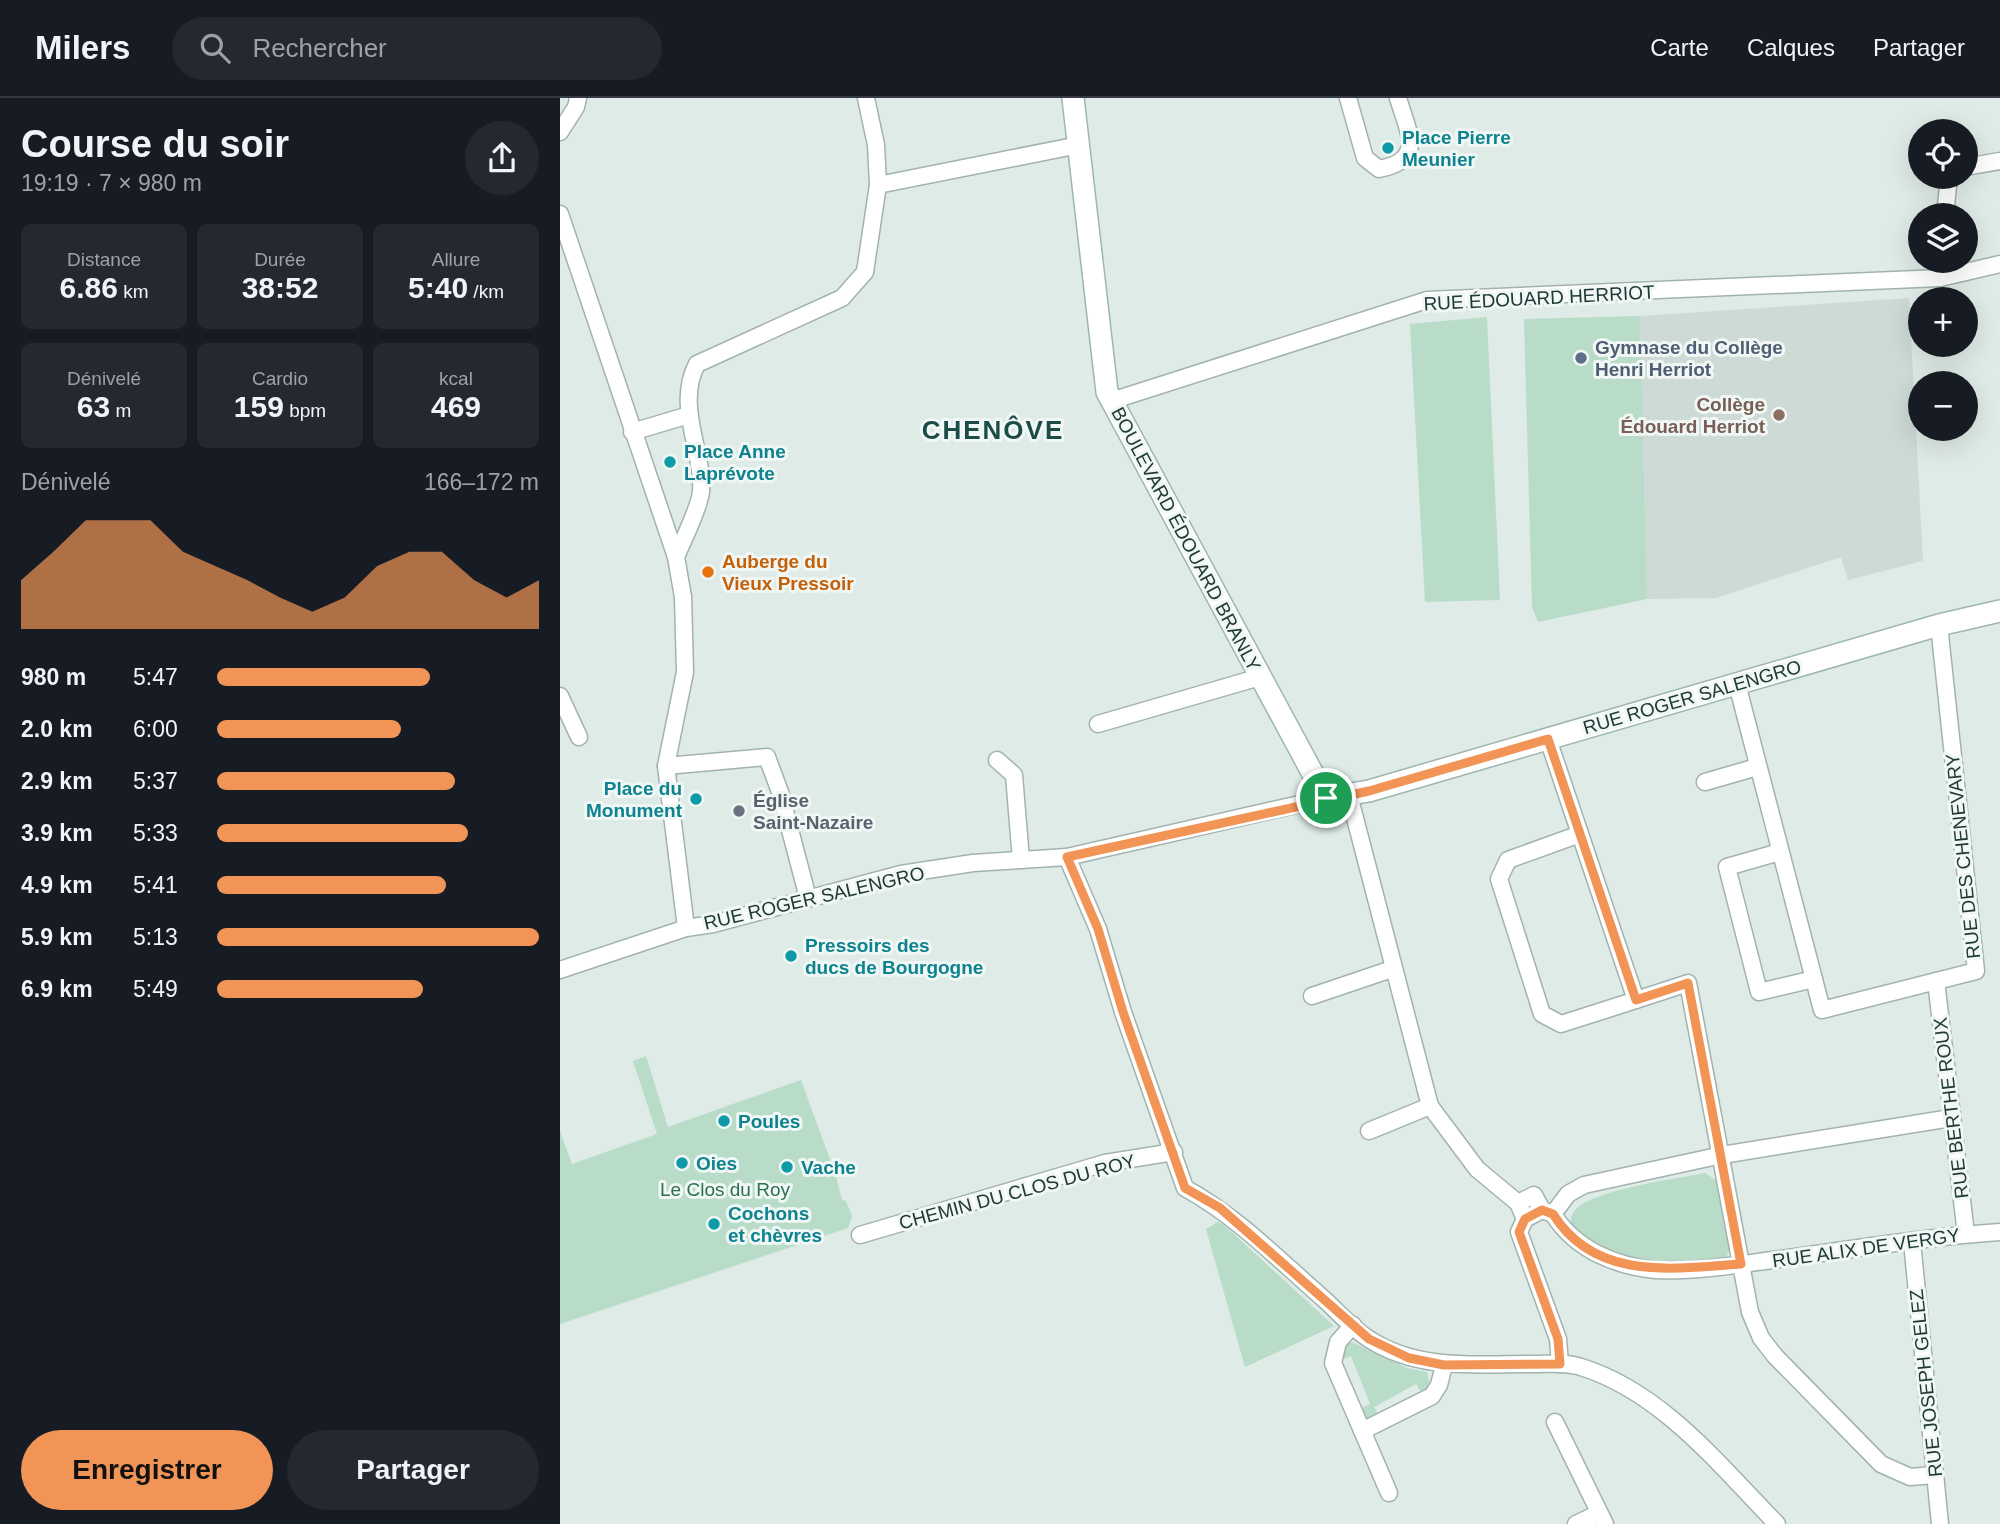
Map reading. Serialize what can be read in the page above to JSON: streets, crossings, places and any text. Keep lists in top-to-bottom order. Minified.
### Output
{"streets":{"street":["RUE ÉDOUARD HERRIOT","BOULEVARD ÉDOUARD BRANLY","RUE ROGER SALENGRO","RUE DES CHENEVARY","RUE BERTHE ROUX","CHEMIN DU CLOS DU ROY","RUE ALIX DE VERGY","RUE JOSEPH GELEZ"]},"crossings":[["RUE ÉDOUARD HERRIOT","BOULEVARD ÉDOUARD BRANLY"],["BOULEVARD ÉDOUARD BRANLY","RUE ROGER SALENGRO"],["RUE ROGER SALENGRO","RUE DES CHENEVARY"],["RUE DES CHENEVARY","RUE BERTHE ROUX"],["RUE BERTHE ROUX","RUE ALIX DE VERGY"],["RUE ALIX DE VERGY","RUE JOSEPH GELEZ"]],"districts":["CHENÔVE"],"parks":["Le Clos du Roy"],"places":["Place Pierre Meunier","Gymnase du Collège Henri Herriot","Collège Édouard Herriot","Place Anne Laprévote","Auberge du Vieux Pressoir","Place du Monument","Église Saint-Nazaire","Pressoirs des ducs de Bourgogne","Poules","Oies","Vache","Cochons et chèvres"],"page":{"header":"Milers","search":"Rechercher","nav":["Carte","Calques","Partager"],"heading":["Course du soir","19:19 · 7 × 980 m"],"map_buttons":["+","−"],"stats":[["Distance","6.86 km"],["Durée","38:52"],["Allure","5:40 /km"],["Dénivelé","63 m"],["Cardio","159 bpm"],["kcal","469"]],"chart":["Dénivelé","166–172 m"],"list":[{"name":"980 m","note":"5:47"},{"name":"2.0 km","note":"6:00"},{"name":"2.9 km","note":"5:37"},{"name":"3.9 km","note":"5:33"},{"name":"4.9 km","note":"5:41"},{"name":"5.9 km","note":"5:13"},{"name":"6.9 km","note":"5:49"}],"buttons":["Enregistrer","Partager"]}}
